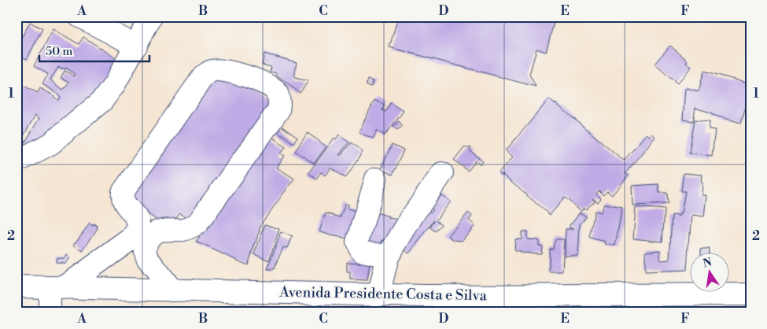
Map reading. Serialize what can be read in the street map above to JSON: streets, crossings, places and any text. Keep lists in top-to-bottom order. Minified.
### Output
{"streets":{"main road":["Avenida Presidente Costa e Silva"]},"scale_bar":"50 m","north":"top","grid":{"columns":["A","B","C","D","E","F"],"rows":["1","2"]}}
